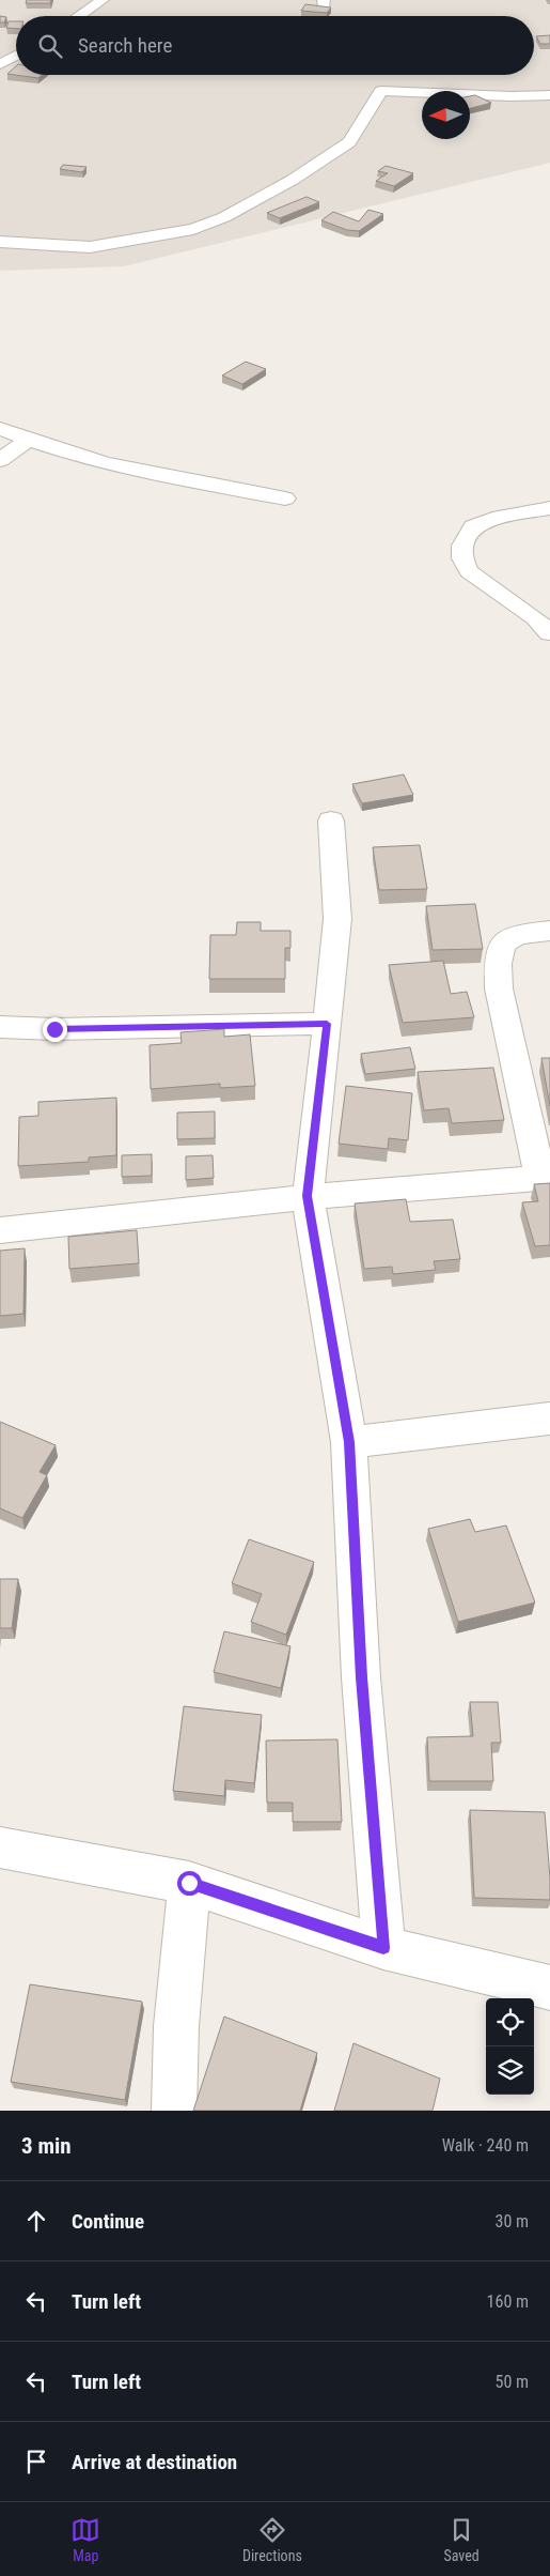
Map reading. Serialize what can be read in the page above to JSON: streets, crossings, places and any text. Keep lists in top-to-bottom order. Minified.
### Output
{"north":"left","page":{"search":"Search here","heading":["3 min","Walk · 240 m"],"list":[["Continue","30 m"],["Turn left","160 m"],["Turn left","50 m"],"Arrive at destination"],"nav":["Map","Directions","Saved"]}}
